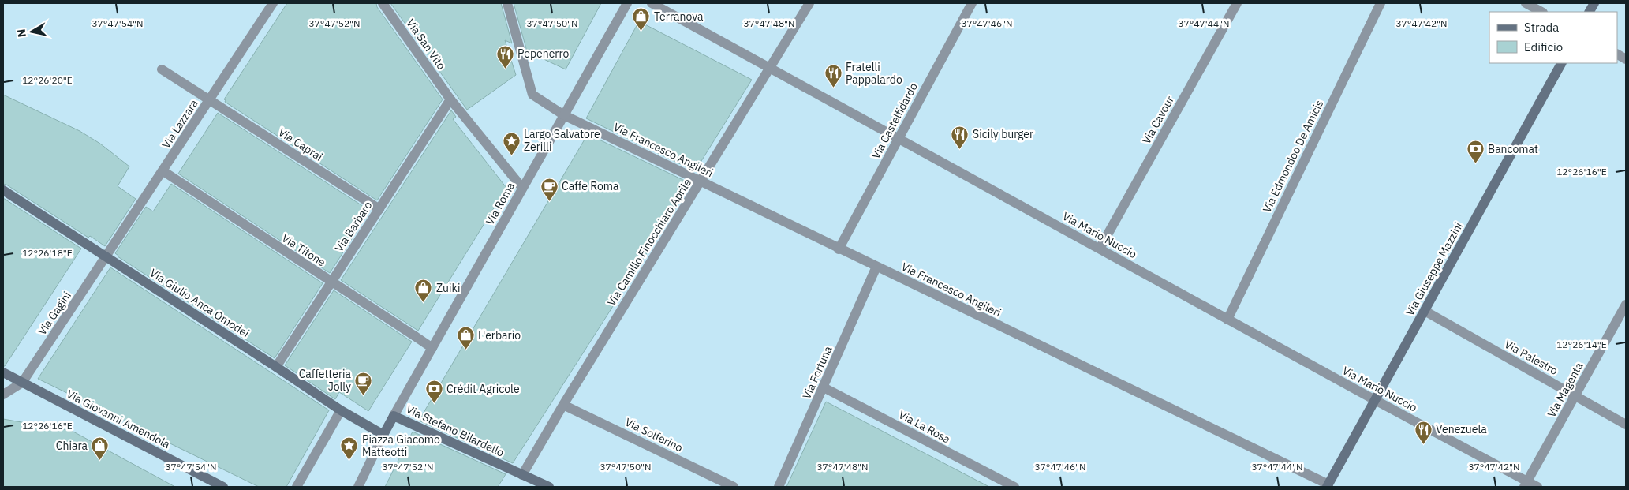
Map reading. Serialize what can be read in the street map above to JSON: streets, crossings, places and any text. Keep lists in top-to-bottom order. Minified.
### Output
{"streets":{"main road":["Via Giuseppe Mazzini","Via Giulio Anca Omodei","Via Giovanni Amendola","Via Stefano Bilardello"],"street":["Via San Vito","Via Cavour","Via Castelfidardo","Via Lazzara","Via Caprai","Via Francesco Angileri","Via Edmondoo De Amicis","Via Roma","Via Barbaro","Via Mario Nuccio","Via Camillo Finocchiaro Aprile","Via Titone","Via Gagini","Via Palestro","Via Fortuna","Via Magenta","Via La Rosa","Via Solferino"]},"crossings":[["Via San Vito","Via Roma"],["Via San Vito","Via Barbaro"],["Via Cavour","Via Mario Nuccio"],["Via Castelfidardo","Via Francesco Angileri"],["Via Castelfidardo","Via Mario Nuccio"],["Via Lazzara","Via Caprai"],["Via Lazzara","Via Titone"],["Via Lazzara","Via Giulio Anca Omodei"],["Via Lazzara","Via Gagini"],["Via Caprai","Via Barbaro"],["Via Francesco Angileri","Via Roma"],["Via Francesco Angileri","Via Camillo Finocchiaro Aprile"],["Via Francesco Angileri","Via Giuseppe Mazzini"],["Via Francesco Angileri","Via Fortuna"],["Via Edmondoo De Amicis","Via Mario Nuccio"],["Via Roma","Via Titone"],["Via Roma","Via Stefano Bilardello"],["Via Barbaro","Via Titone"],["Via Barbaro","Via Giulio Anca Omodei"],["Via Mario Nuccio","Via Camillo Finocchiaro Aprile"],["Via Mario Nuccio","Via Giuseppe Mazzini"],["Via Mario Nuccio","Via Magenta"],["Via Camillo Finocchiaro Aprile","Via Stefano Bilardello"],["Via Camillo Finocchiaro Aprile","Via Solferino"],["Via Giuseppe Mazzini","Via Palestro"],["Via Giulio Anca Omodei","Via Gagini"],["Via Gagini","Via Giovanni Amendola"],["Via Palestro","Via Magenta"],["Via Fortuna","Via La Rosa"]],"places":{"shop":["Terranova","Zuiki","L'erbario","Chiara"],"restaurant":["Pepenerro","Fratelli Pappalardo","Sicily burger","Venezuela"],"place":["Largo Salvatore Zerilli","Piazza Giacomo Matteotti"],"bank":["Bancomat","Crédit Agricole"],"cafe":["Caffe Roma","Caffetteria Jolly"]},"legend":["Strada","Edificio"],"north":"left","coordinates":["37°47'50\"N","37°47'46\"N","37°47'44\"N","37°47'42\"N","37°47'54\"N","37°47'52\"N","37°47'48\"N","12°26'20\"E","12°26'16\"E","12°26'18\"E","12°26'14\"E"]}
